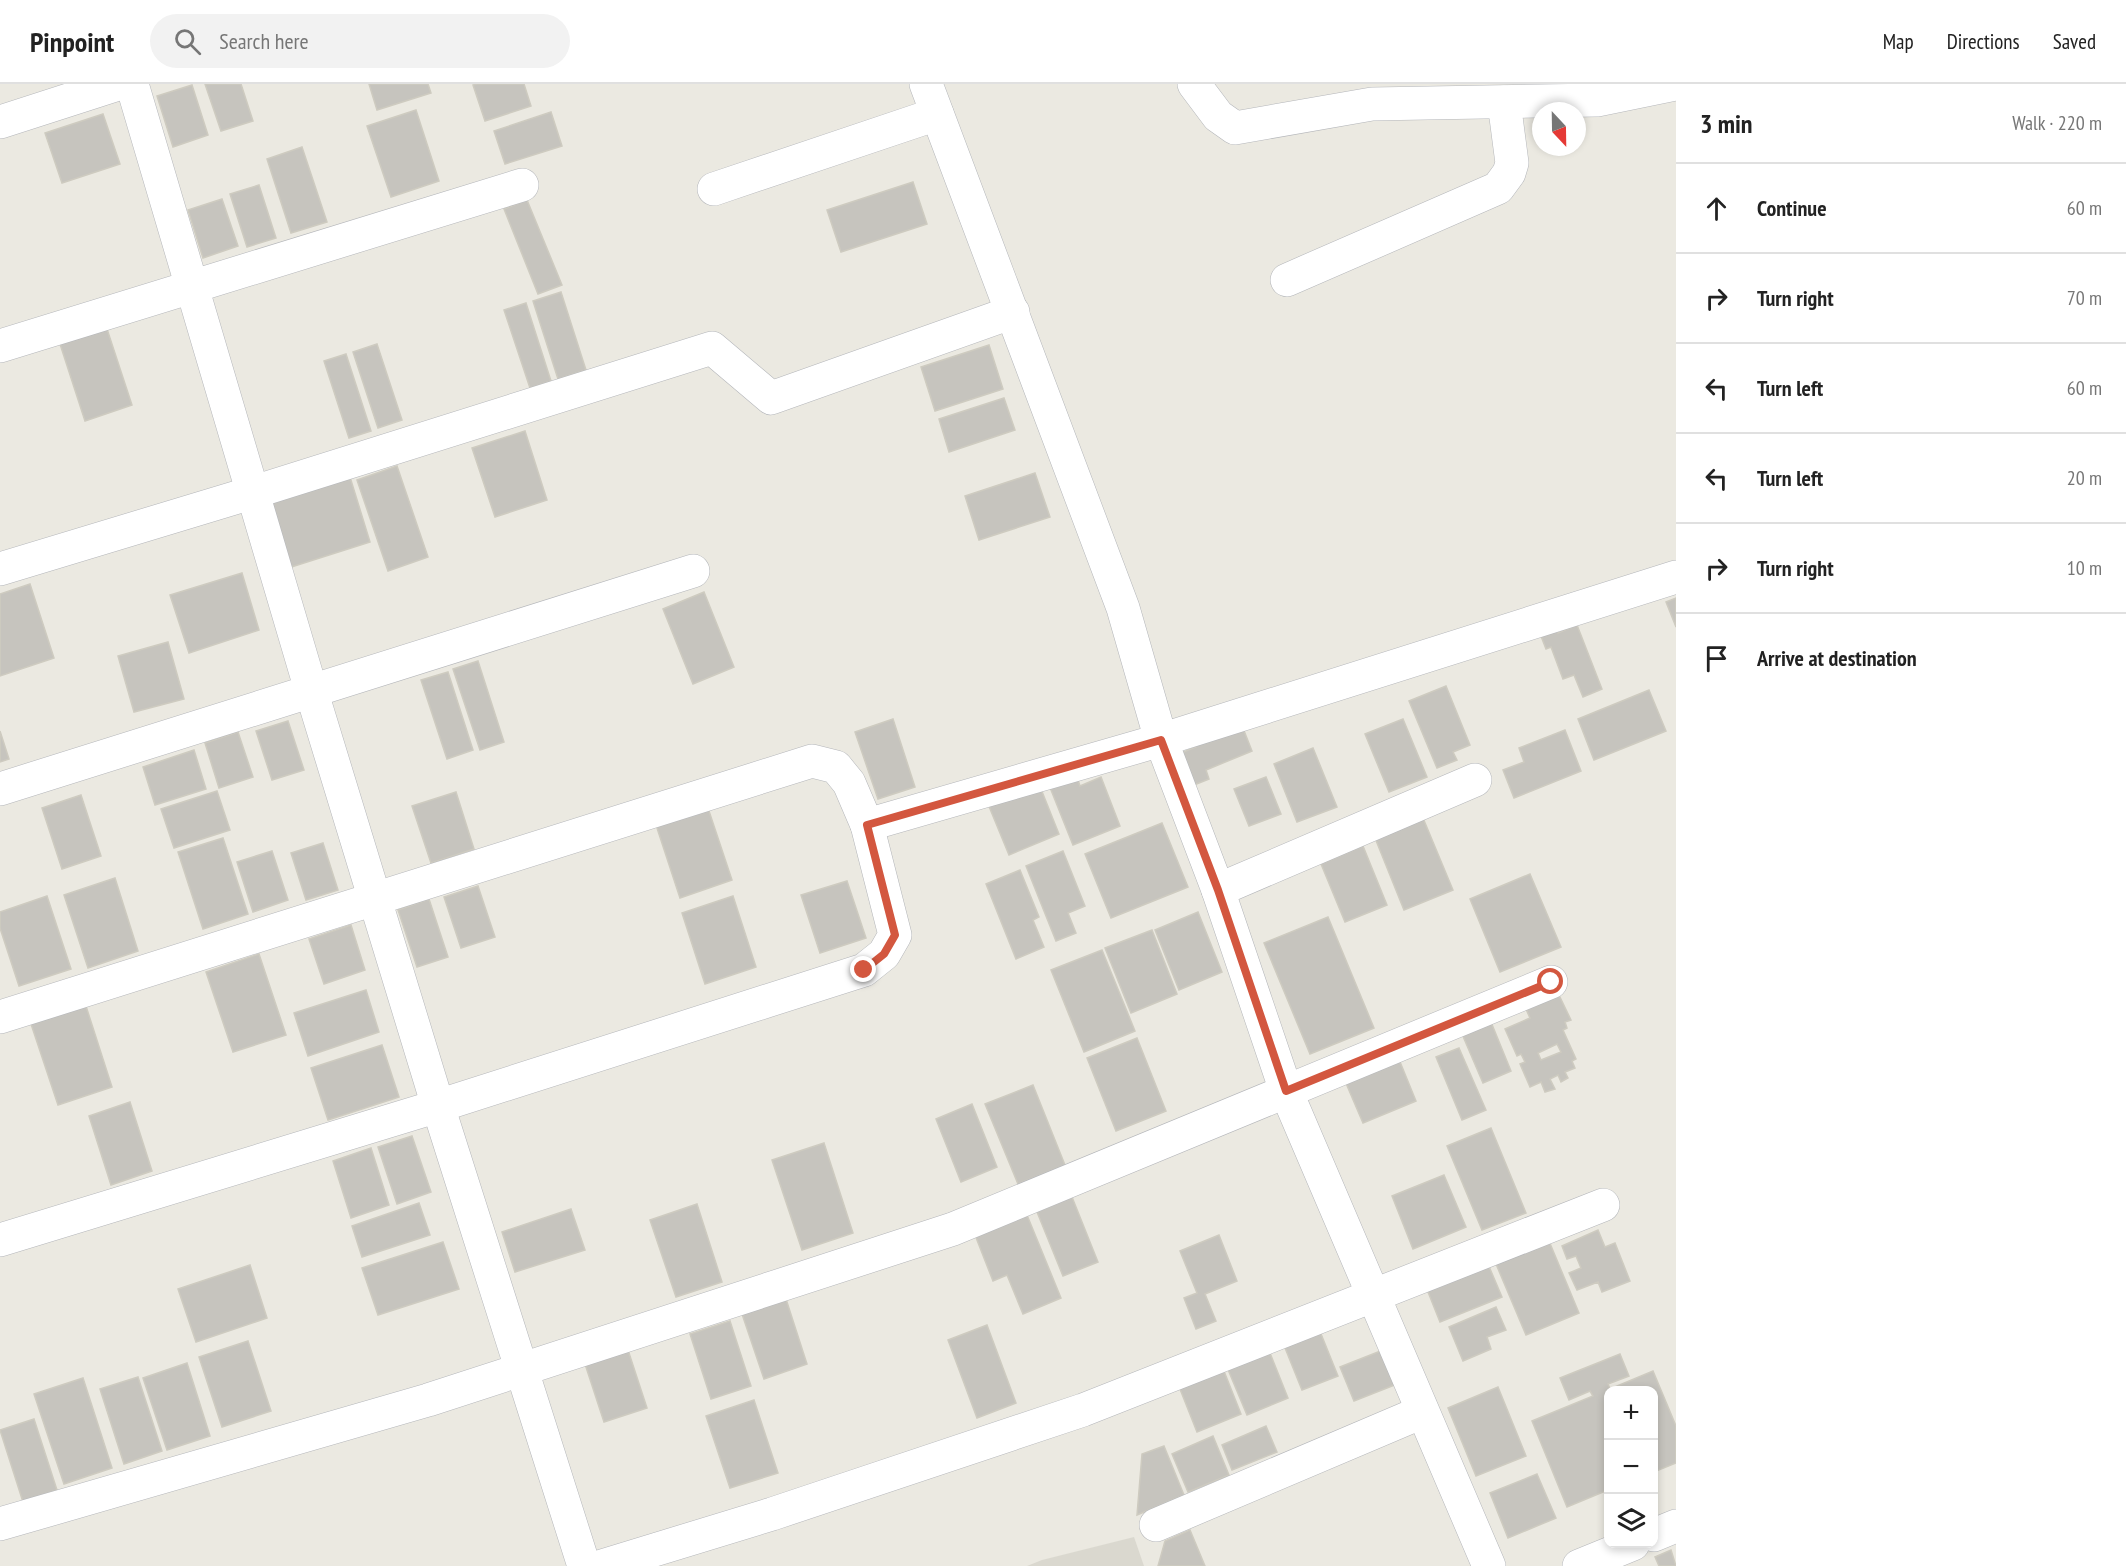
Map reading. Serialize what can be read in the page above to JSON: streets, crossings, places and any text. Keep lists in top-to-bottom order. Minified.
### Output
{"north":"bottom","page":{"header":"Pinpoint","search":"Search here","nav":["Map","Directions","Saved"],"heading":["3 min","Walk · 220 m"],"list":[["Continue","60 m"],["Turn right","70 m"],["Turn left","60 m"],["Turn left","20 m"],["Turn right","10 m"],"Arrive at destination"],"map_buttons":["+","−"]}}
